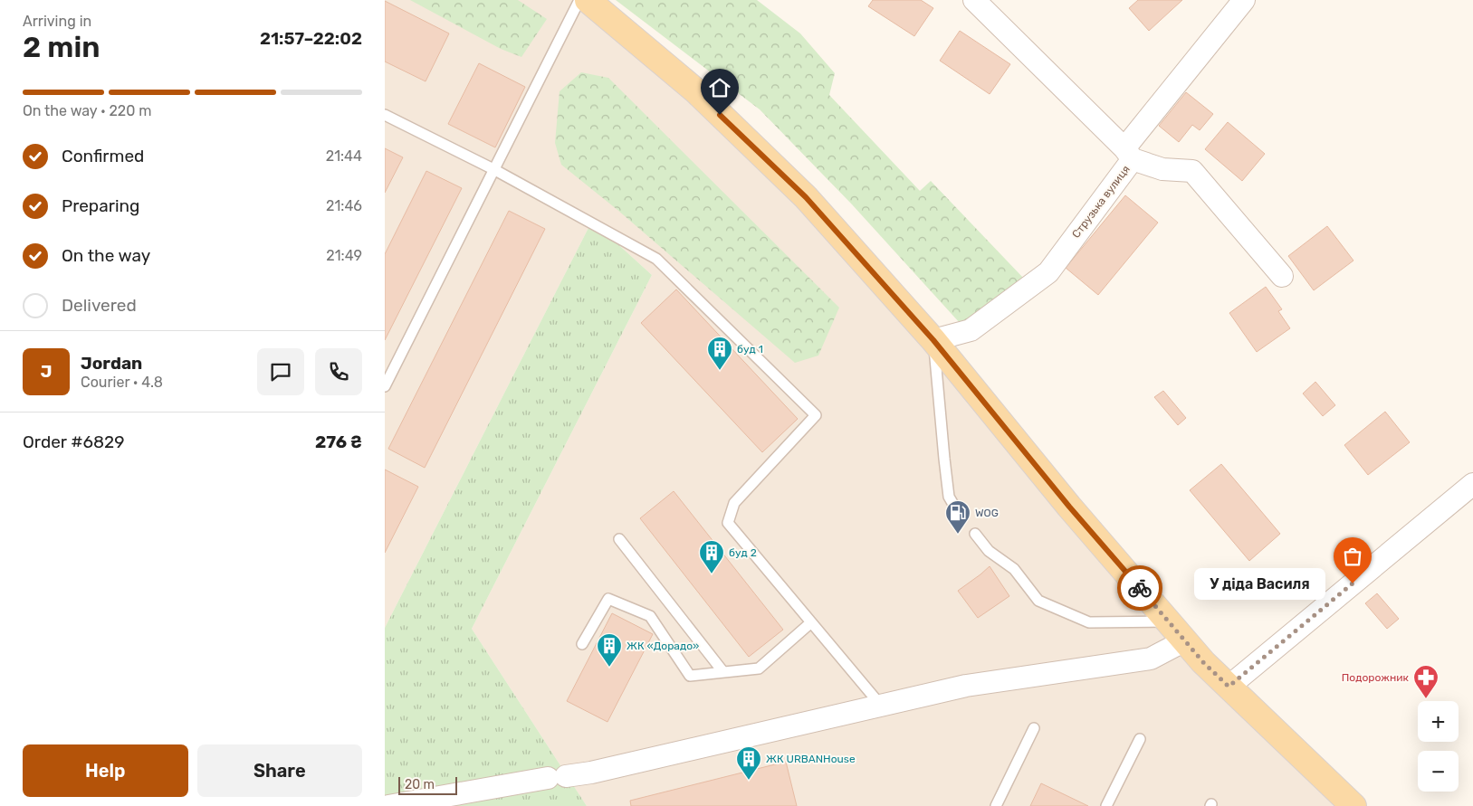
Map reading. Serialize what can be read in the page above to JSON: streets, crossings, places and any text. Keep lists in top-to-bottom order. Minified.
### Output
{"streets":{"street":["Струзька вулиця"]},"places":{"building":["буд 1","буд 2","ЖК «Дорадо»","ЖК URBANHouse"],"fuel station":["WOG"],"other":["У діда Василя"],"pharmacy":["Подорожник"]},"scale_bar":"20 m","page":{"heading":["2 min","Arriving in","21:57–22:02"],"panel":["Jordan","Courier · 4.8","Order #6829","276 ₴"],"bar":"On the way · 220 m","list":[["Confirmed","21:44"],["Preparing","21:46"],["On the way","21:49"],"Delivered"],"round":"J","bubble":"У діда Василя","map_buttons":["+","−"],"buttons":["Help","Share"],"scale":"20 m"}}
